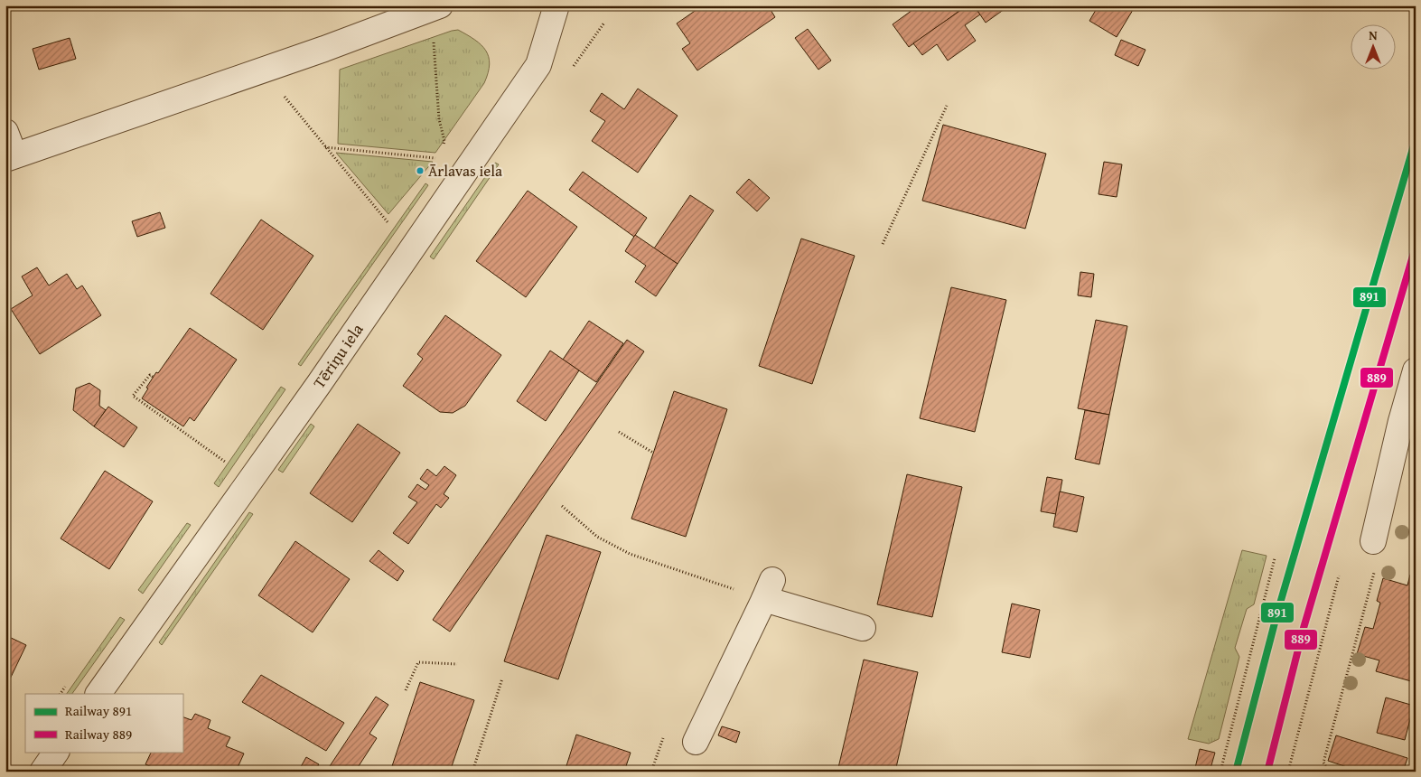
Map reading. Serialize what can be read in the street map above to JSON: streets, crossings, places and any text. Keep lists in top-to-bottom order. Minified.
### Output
{"streets":{"street":["Tēriņu iela"]},"places":["Ārlavas iela"],"lines":["rail line 891","rail line 889"],"legend":["Railway 891","Railway 889"],"north":"top"}
